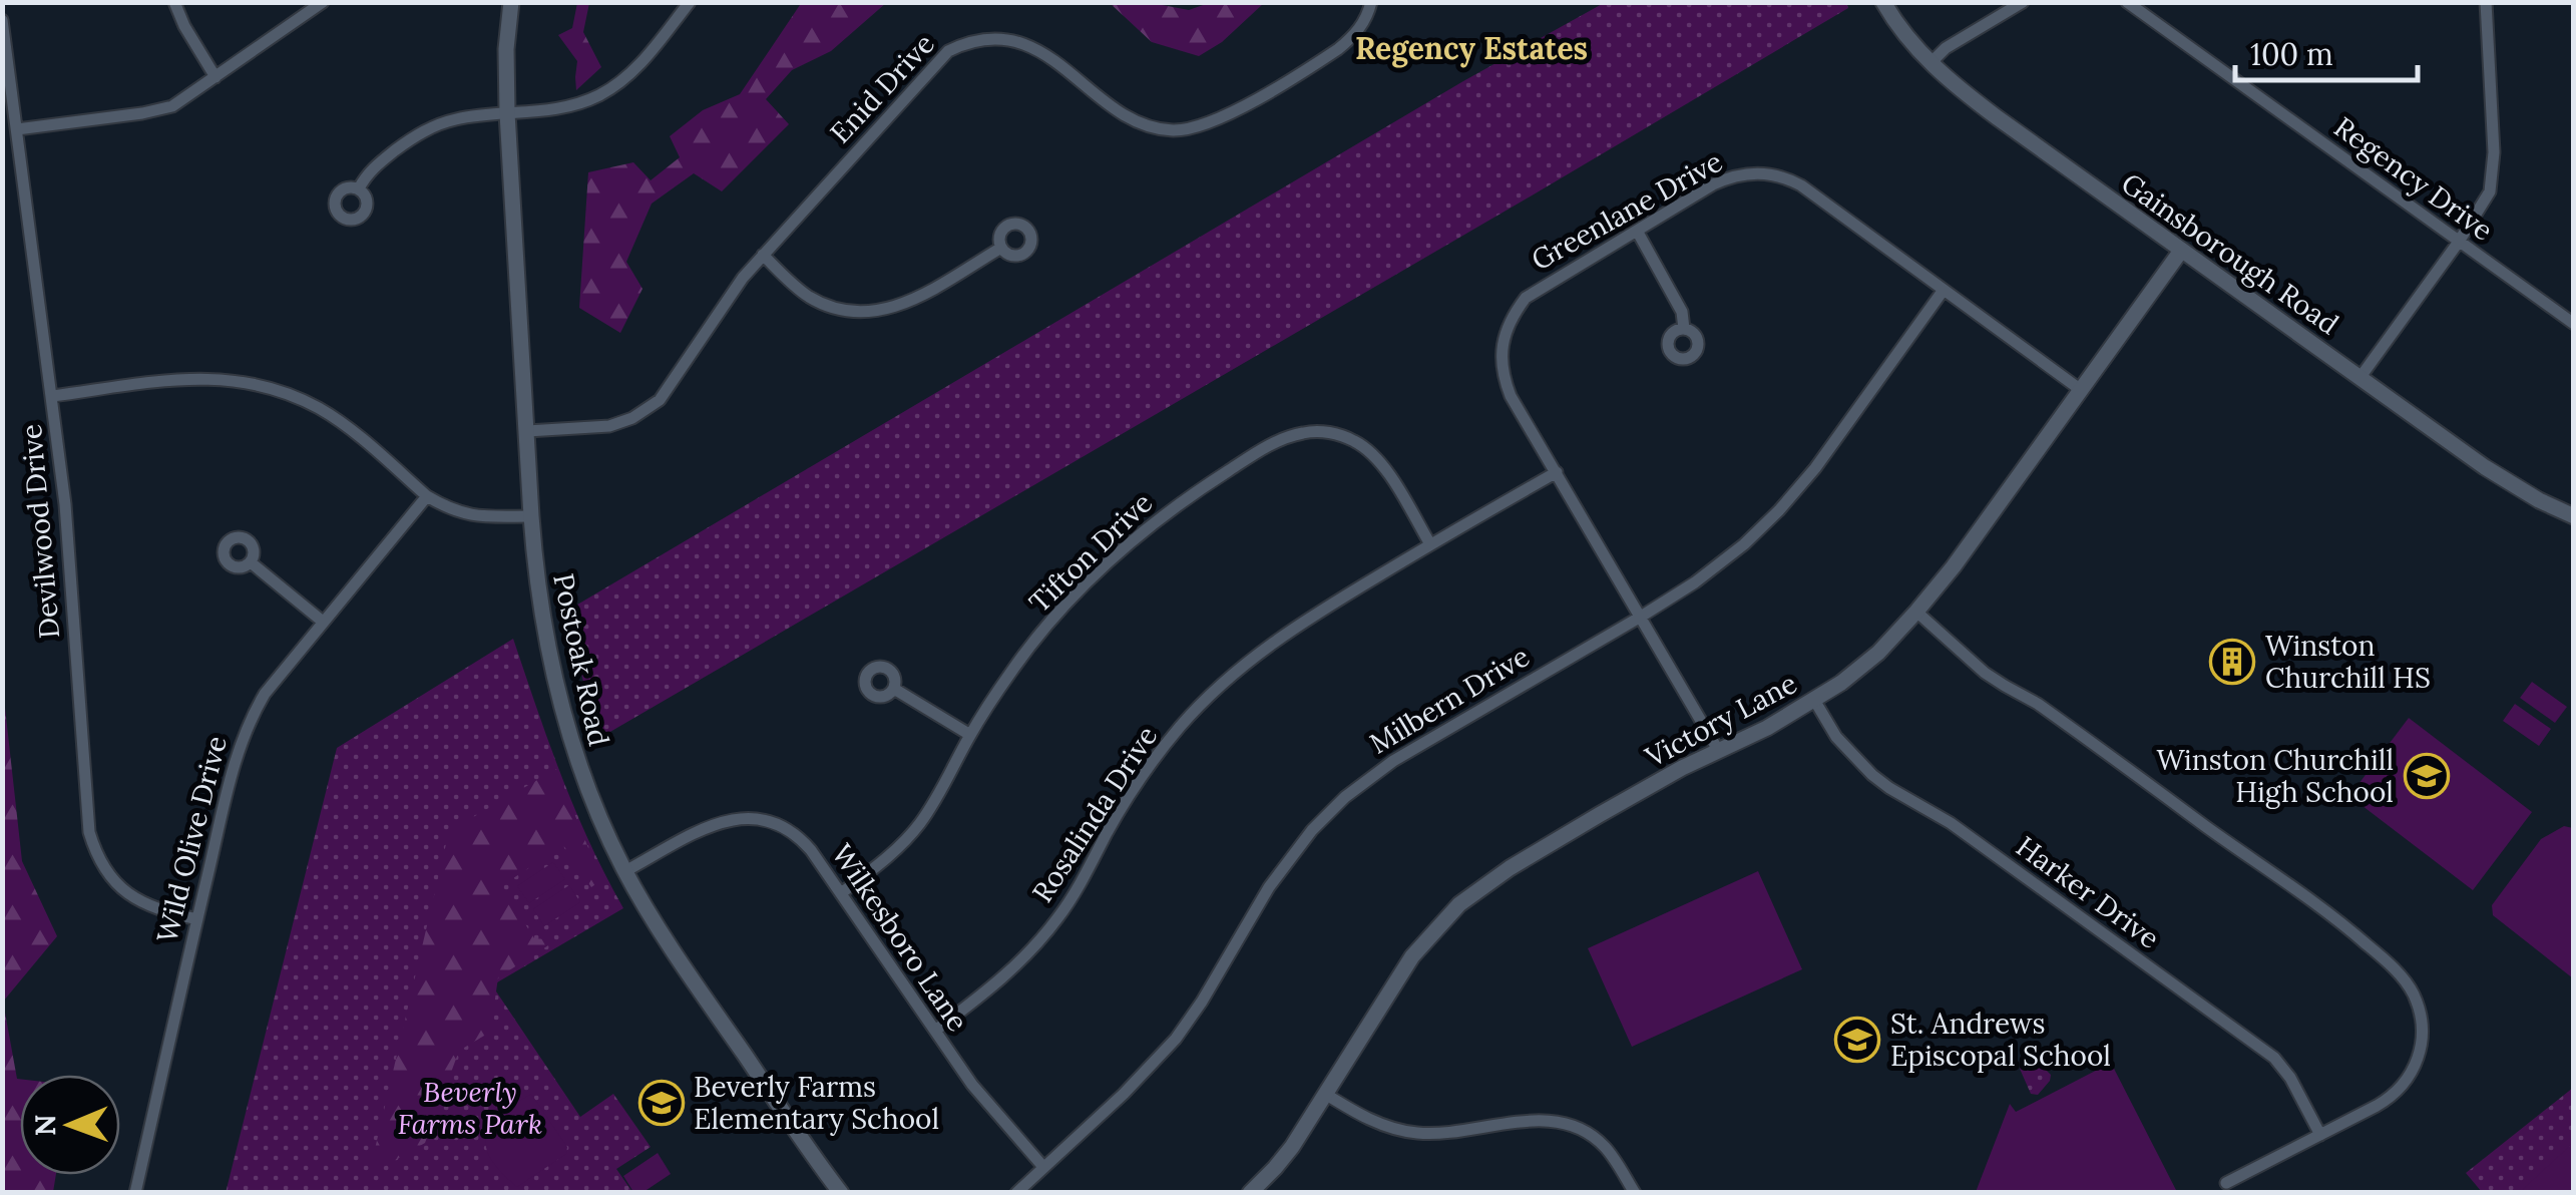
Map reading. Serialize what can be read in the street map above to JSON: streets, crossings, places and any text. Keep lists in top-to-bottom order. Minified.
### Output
{"streets":{"street":["Enid Drive","Regency Drive","Greenlane Drive","Gainsborough Road","Devilwood Drive","Tifton Drive","Postoak Road","Milbern Drive","Victory Lane","Rosalinda Drive","Wild Olive Drive","Harker Drive","Wilkesboro Lane"]},"crossings":[["Enid Drive","Postoak Road"],["Greenlane Drive","Milbern Drive"],["Greenlane Drive","Victory Lane"],["Greenlane Drive","Rosalinda Drive"],["Gainsborough Road","Victory Lane"],["Devilwood Drive","Wild Olive Drive"],["Tifton Drive","Rosalinda Drive"],["Tifton Drive","Wilkesboro Lane"],["Postoak Road","Wilkesboro Lane"],["Milbern Drive","Wilkesboro Lane"],["Victory Lane","Harker Drive"],["Rosalinda Drive","Wilkesboro Lane"]],"districts":["Regency Estates"],"parks":["Beverly Farms Park"],"places":{"building":["Winston Churchill HS"],"school or university":["Winston Churchill High School","St. Andrews Episcopal School","Beverly Farms Elementary School"]},"scale_bar":"100 m","north":"left"}
